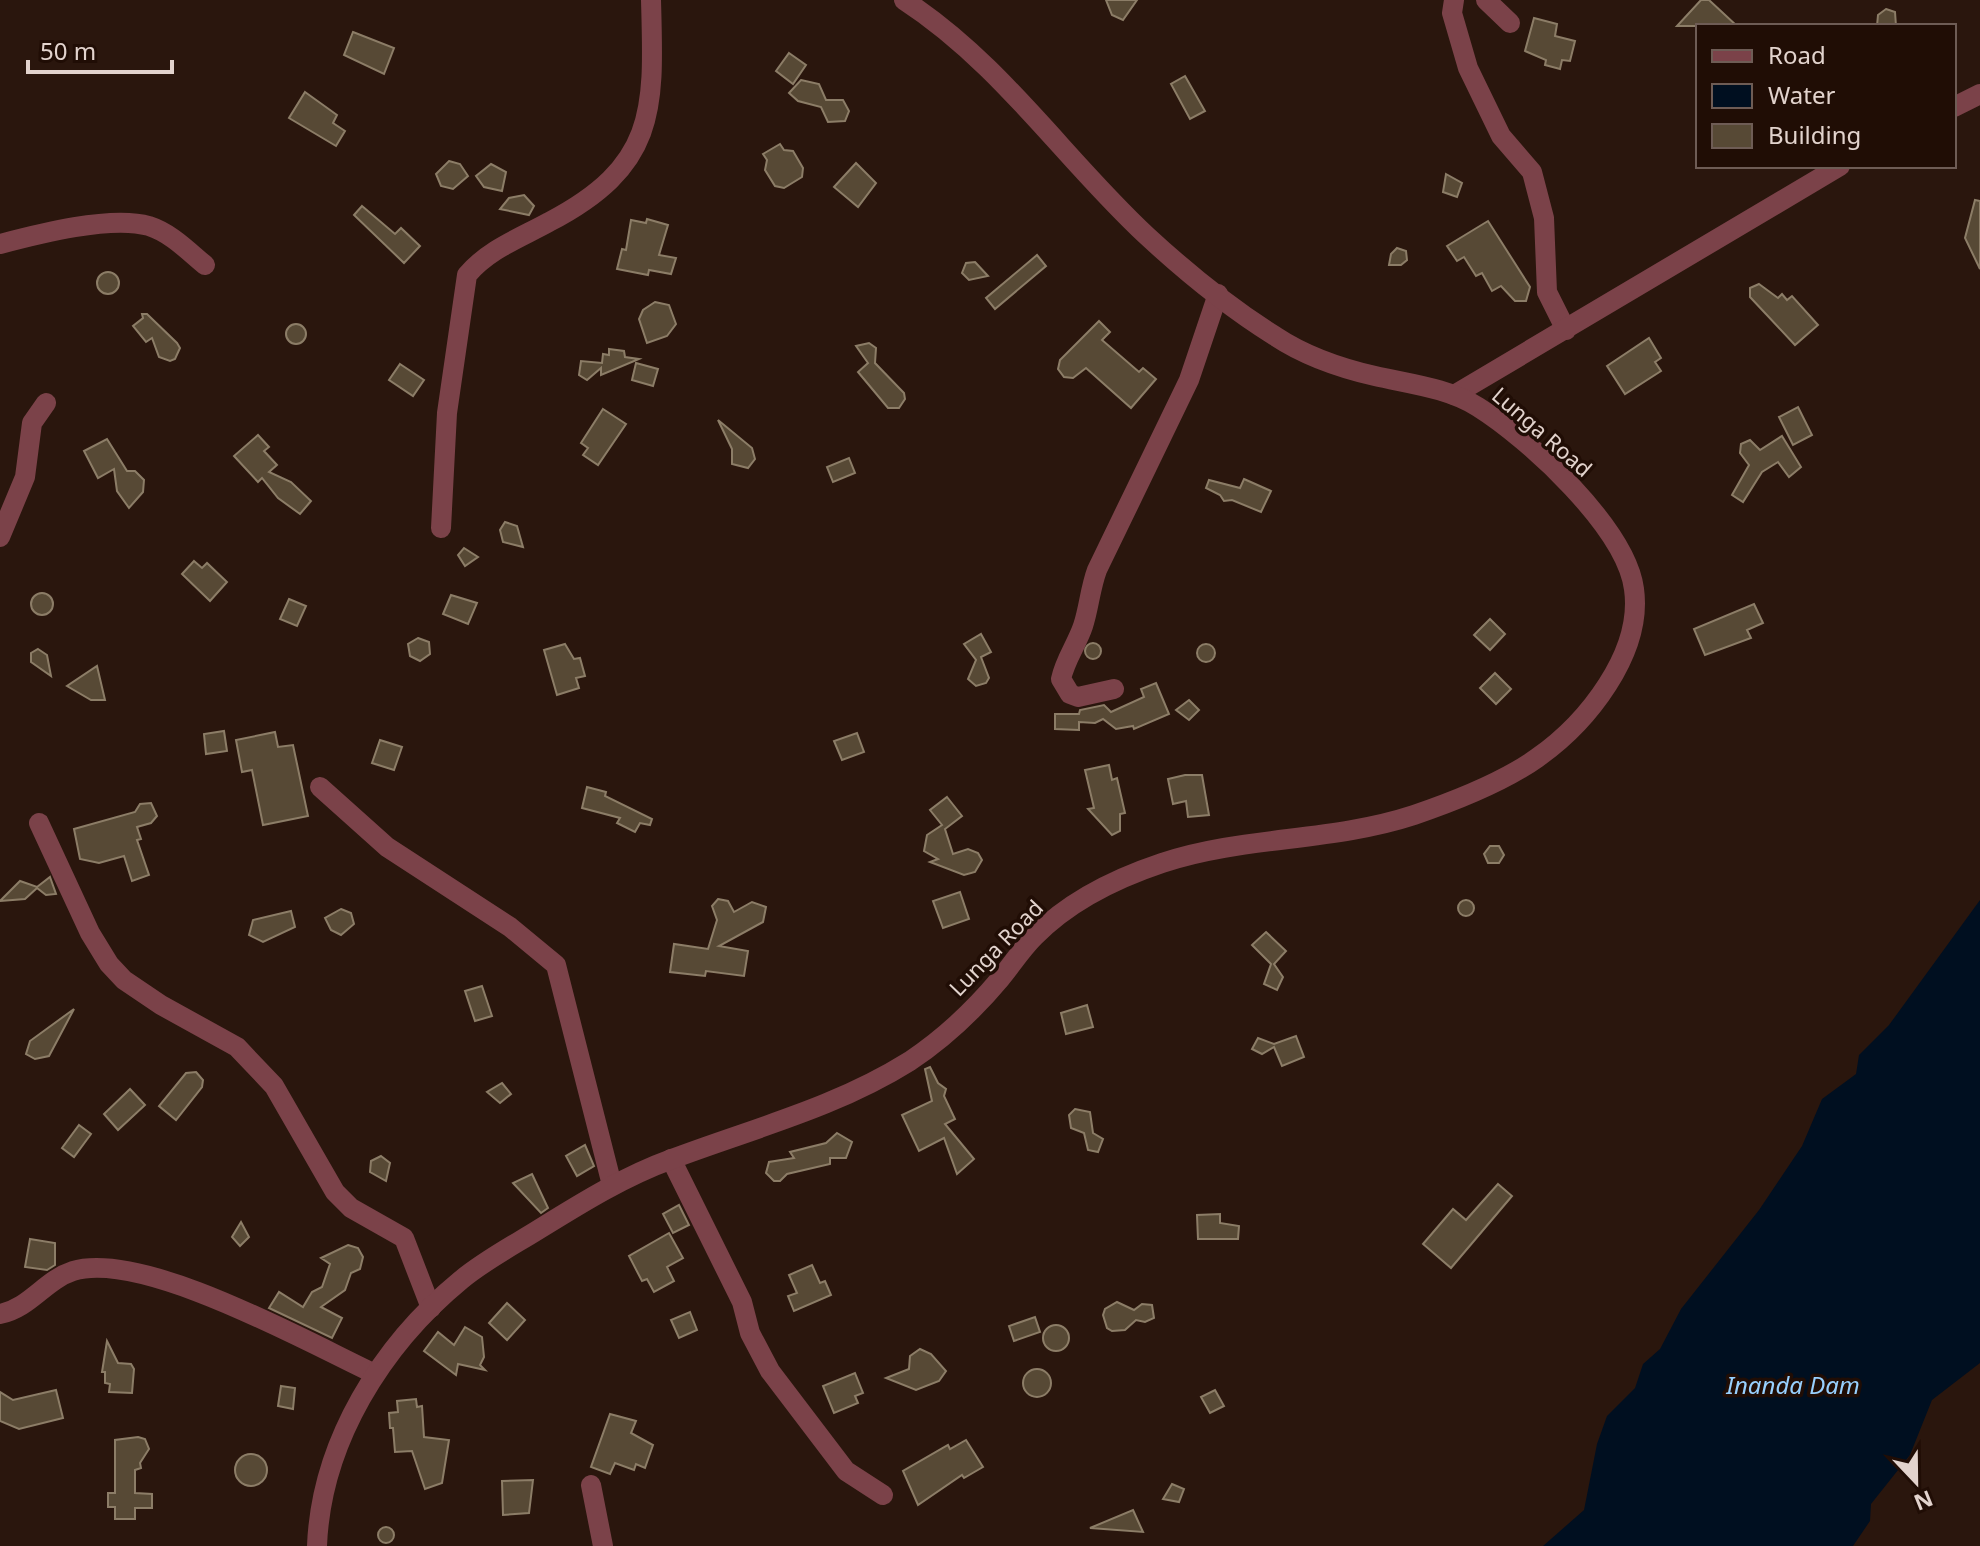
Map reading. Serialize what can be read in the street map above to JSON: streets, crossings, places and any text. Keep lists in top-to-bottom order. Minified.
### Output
{"streets":{"street":["Lunga Road"]},"water":["Inanda Dam"],"legend":["Road","Water","Building"],"scale_bar":"50 m","north":"bottom"}
